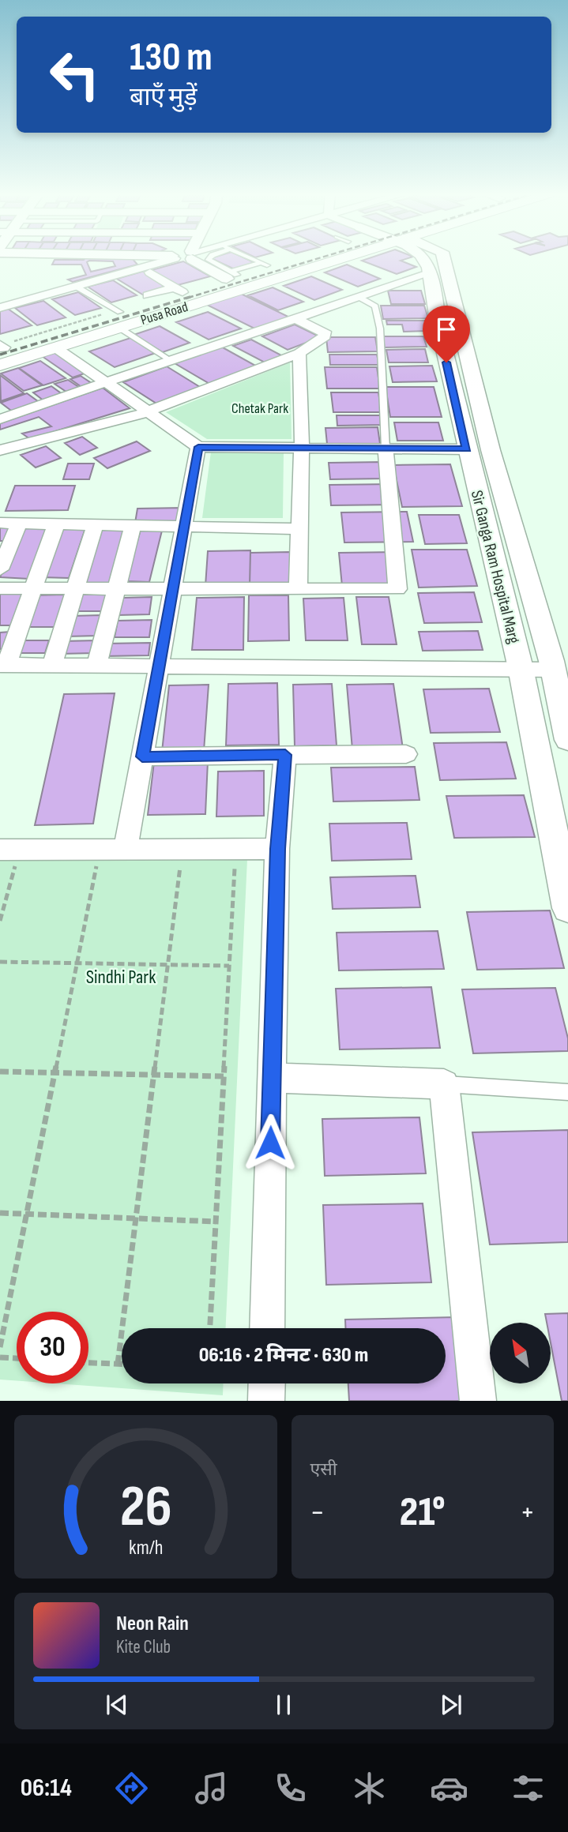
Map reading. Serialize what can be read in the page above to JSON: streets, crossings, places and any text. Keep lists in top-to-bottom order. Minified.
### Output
{"streets":{"main road":["Pusa Road"],"street":["Sir Ganga Ram Hospital Marg"]},"parks":["Chetak Park","Sindhi Park"],"north":"top left","page":{"turn":["130 m","बाएँ मुड़ें"],"limit":"30","trip":"06:16 · 2 मिनट · 630 m","tile":"एसी","heat":["−","21°","+"],"song":["Neon Rain","Kite Club"],"tabs":"06:14","gauge":["26","km/h"]}}
